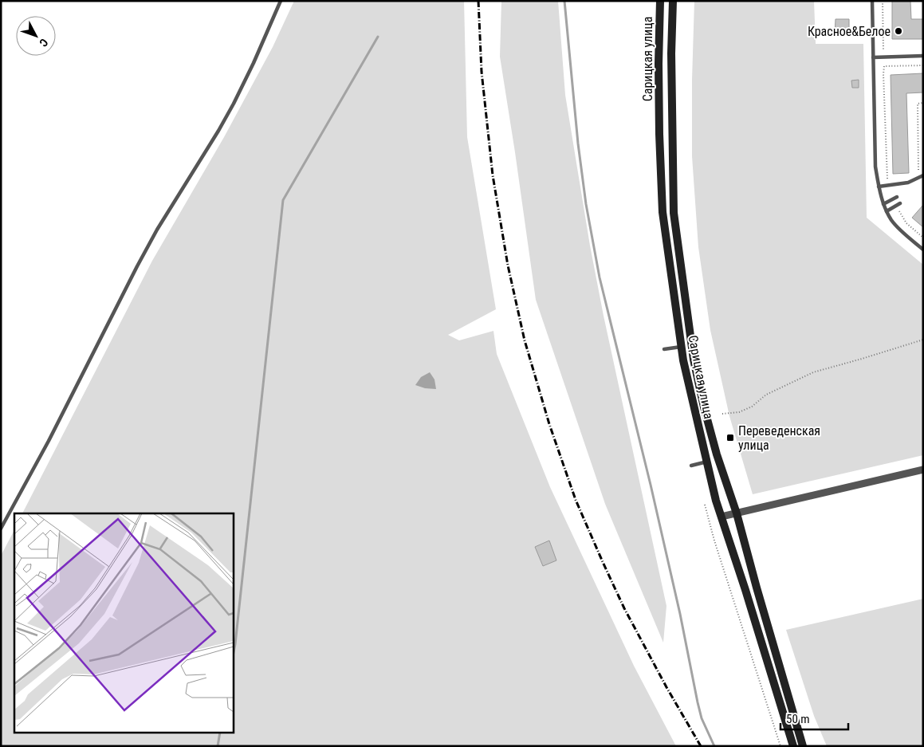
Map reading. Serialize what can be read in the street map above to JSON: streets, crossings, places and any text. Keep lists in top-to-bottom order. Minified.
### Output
{"streets":{"street":["Сарицкая улица"]},"places":{"other":["Красное&Белое"],"transit":["Переведенская улица"]},"scale_bar":"50 m","north":"bottom right"}
